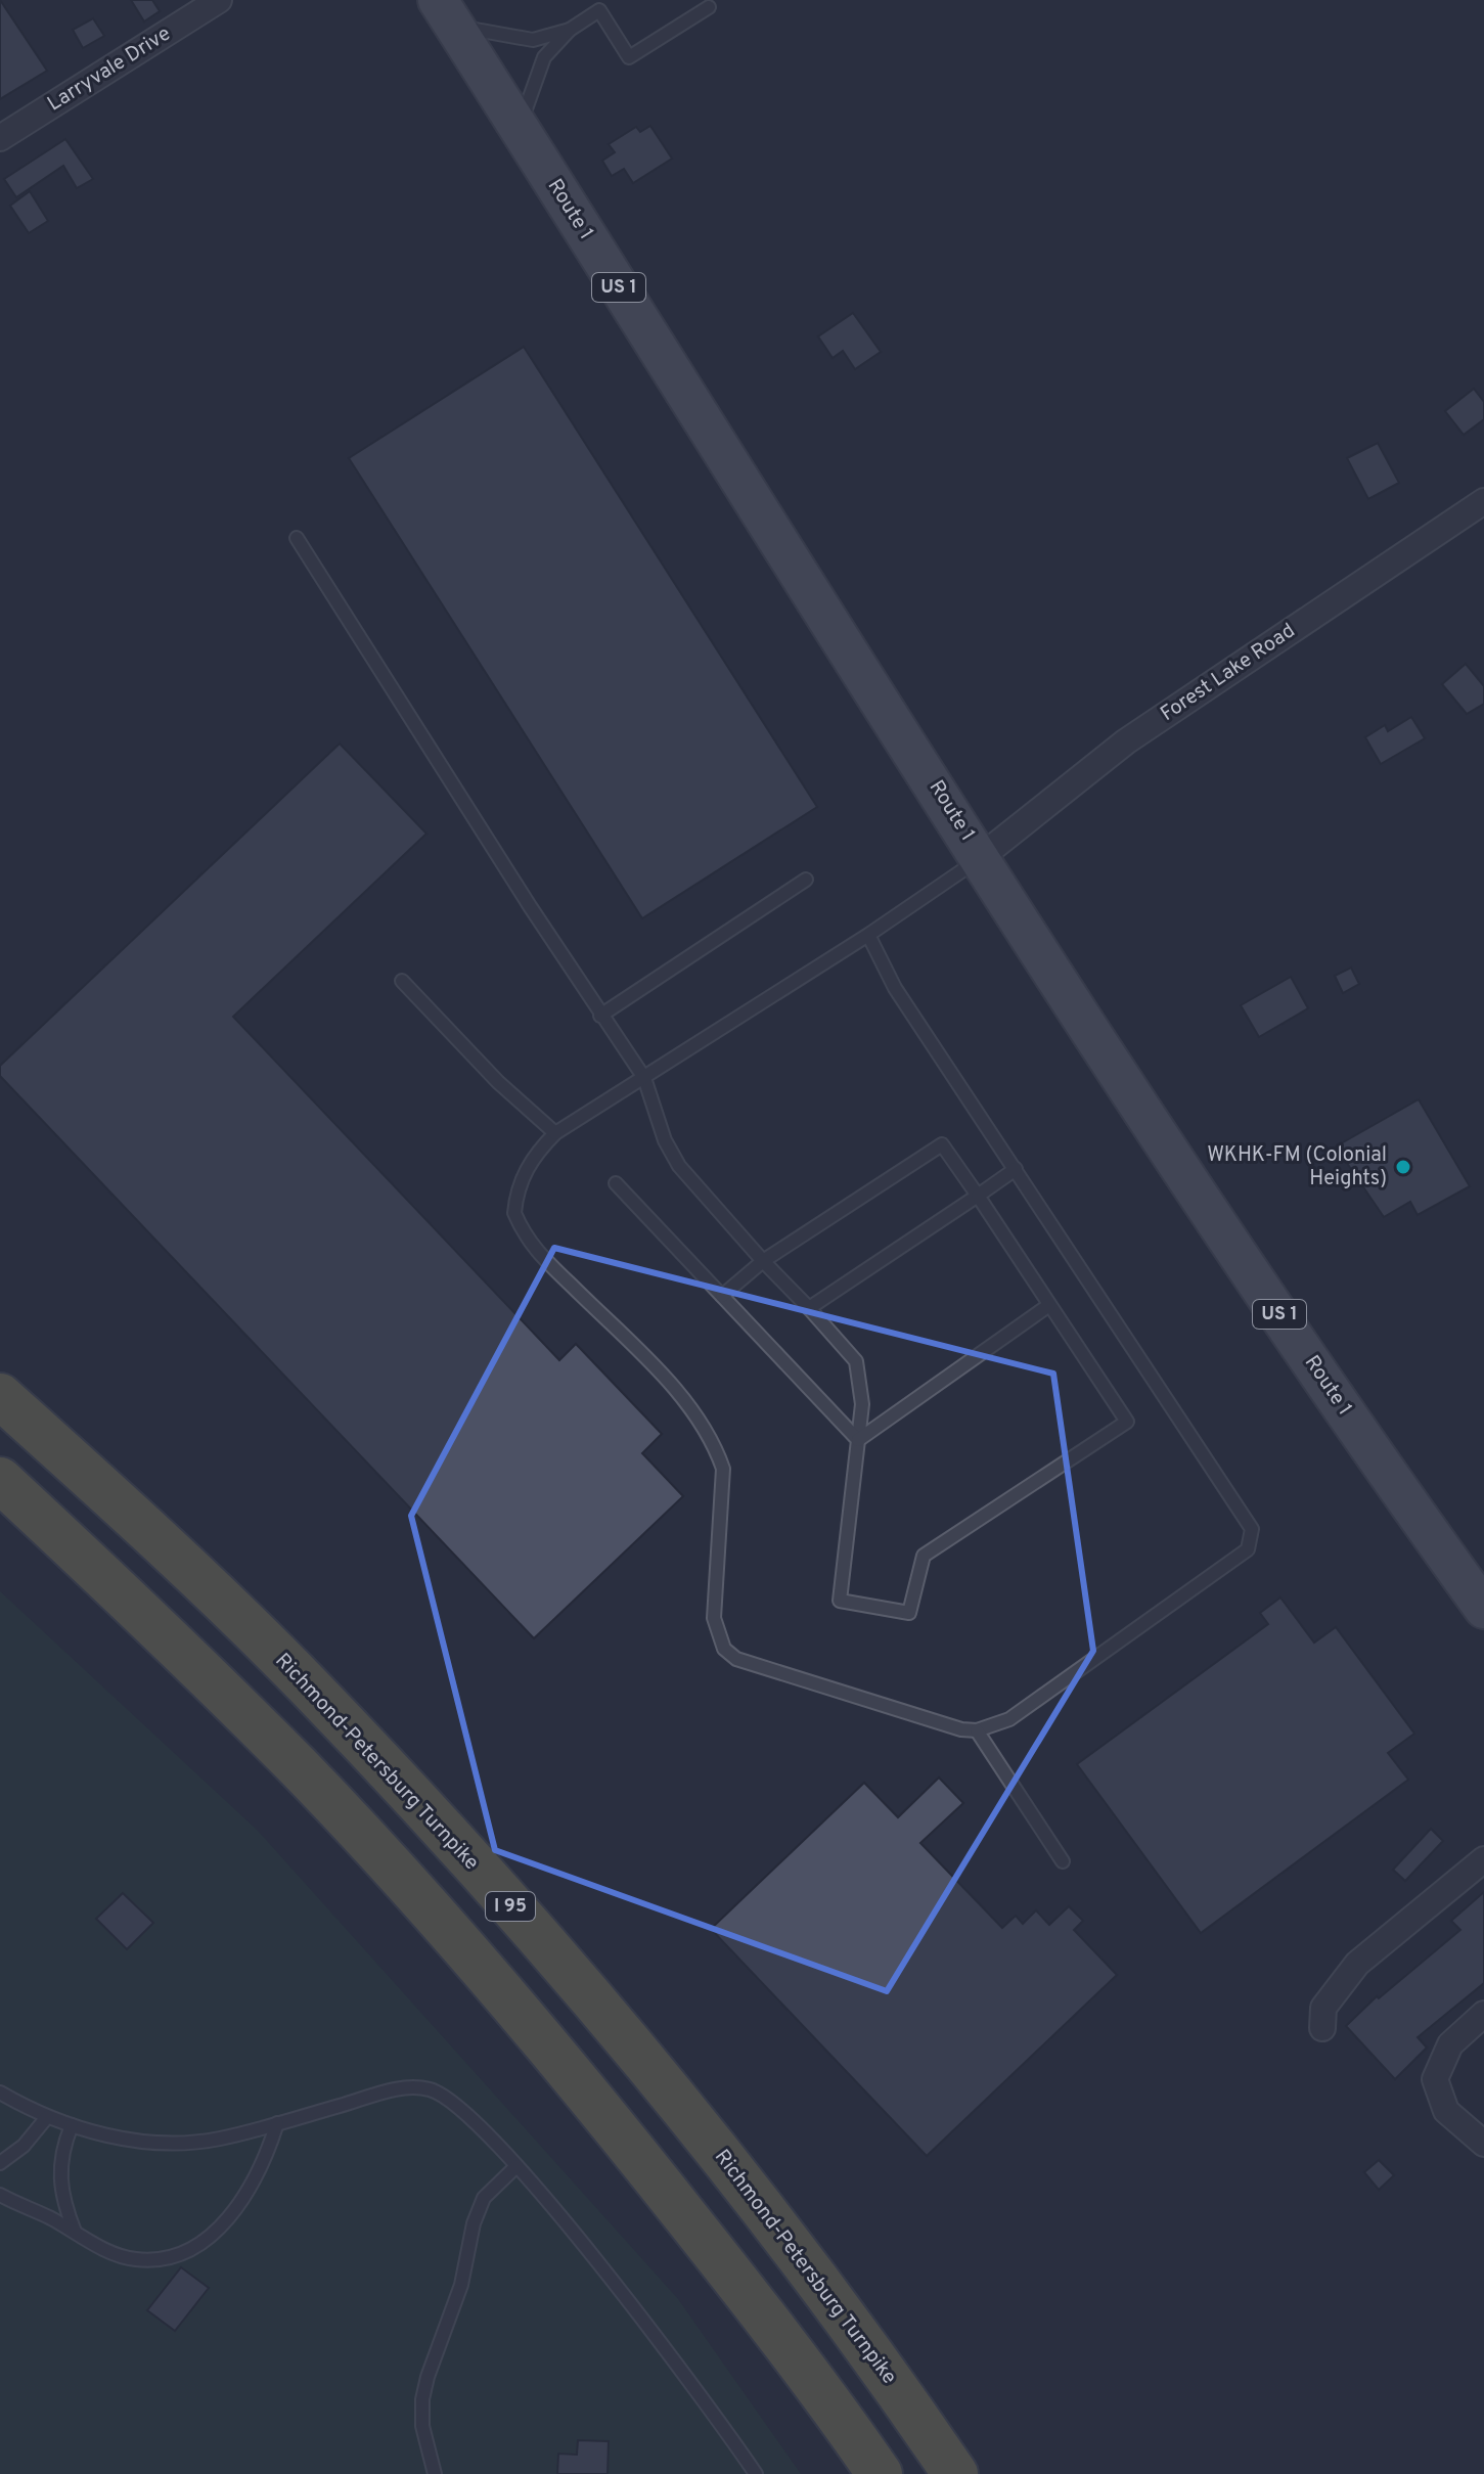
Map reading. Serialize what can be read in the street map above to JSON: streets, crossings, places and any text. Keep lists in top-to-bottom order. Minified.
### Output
{"streets":{"highway":["Richmond-Petersburg Turnpike","I 95"],"main road":["Route 1","US 1"],"street":["Larryvale Drive","Forest Lake Road"]},"crossings":[["Route 1","Forest Lake Road"]],"places":["WKHK-FM (Colonial Heights)"]}
